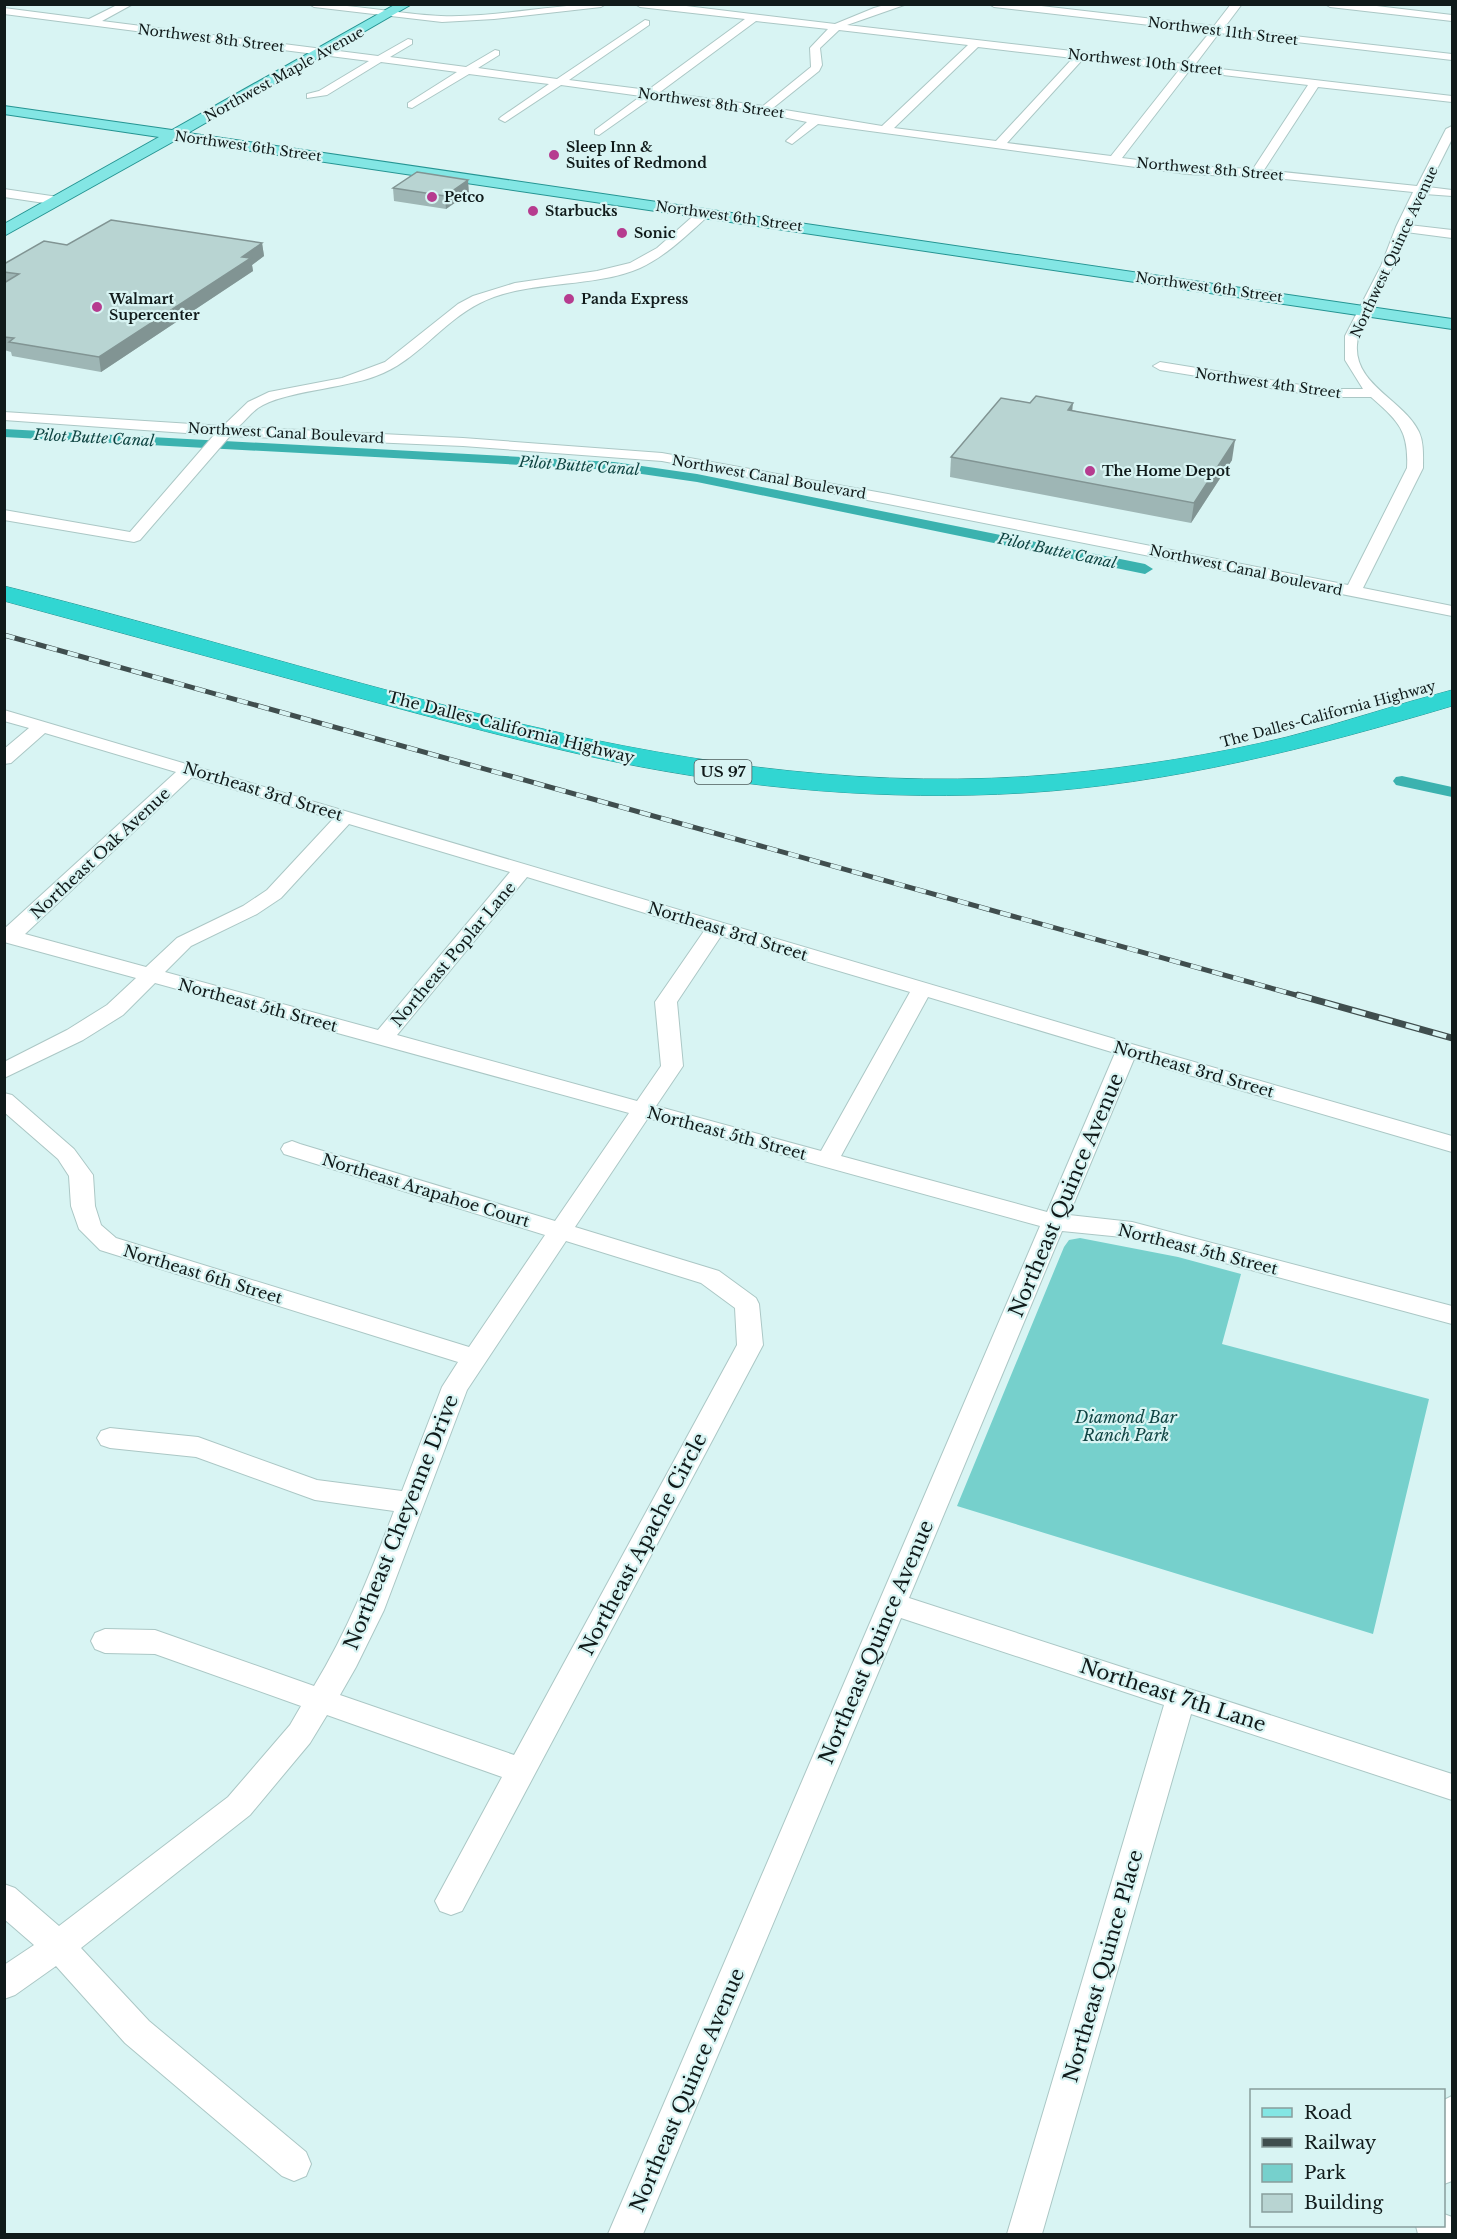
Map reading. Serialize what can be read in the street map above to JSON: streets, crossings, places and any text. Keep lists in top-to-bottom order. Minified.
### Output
{"streets":{"highway":["The Dalles-California Highway","US 97"],"main road":["Northwest Maple Avenue","Northwest 6th Street"],"street":["Northwest 11th Street","Northwest 8th Street","Northwest 10th Street","Northwest Quince Avenue","Northwest 4th Street","Northwest Canal Boulevard","Northeast 3rd Street","Northeast Oak Avenue","Northeast Poplar Lane","Northeast 5th Street","Northeast Arapahoe Court","Northeast Quince Avenue","Northeast 6th Street","Northeast Cheyenne Drive","Northeast Apache Circle","Northeast 7th Lane","Northeast Quince Place"]},"crossings":[["Northwest 8th Street","Northwest Maple Avenue"],["Northwest 8th Street","Northwest Quince Avenue"],["Northwest Maple Avenue","Northwest 6th Street"],["Northwest 6th Street","Northwest Quince Avenue"],["Northwest Quince Avenue","Northwest 4th Street"],["Northwest Quince Avenue","Northwest Canal Boulevard"],["Northeast 3rd Street","Northeast Oak Avenue"],["Northeast 3rd Street","Northeast Poplar Lane"],["Northeast 3rd Street","Northeast Quince Avenue"],["Northeast 3rd Street","Northeast Cheyenne Drive"],["Northeast Oak Avenue","Northeast 5th Street"],["Northeast Poplar Lane","Northeast 5th Street"],["Northeast 5th Street","Northeast Quince Avenue"],["Northeast 5th Street","Northeast Cheyenne Drive"],["Northeast Arapahoe Court","Northeast Cheyenne Drive"],["Northeast Arapahoe Court","Northeast Apache Circle"],["Northeast Quince Avenue","Northeast 7th Lane"],["Northeast 6th Street","Northeast Cheyenne Drive"],["Northeast Cheyenne Drive","Northeast Apache Circle"],["Northeast 7th Lane","Northeast Quince Place"]],"water":["Pilot Butte Canal"],"parks":["Diamond Bar Ranch Park"],"places":["Sleep Inn & Suites of Redmond","Petco","Starbucks","Sonic","Panda Express","Walmart Supercenter","The Home Depot"],"legend":["Road","Railway","Park","Building"]}
